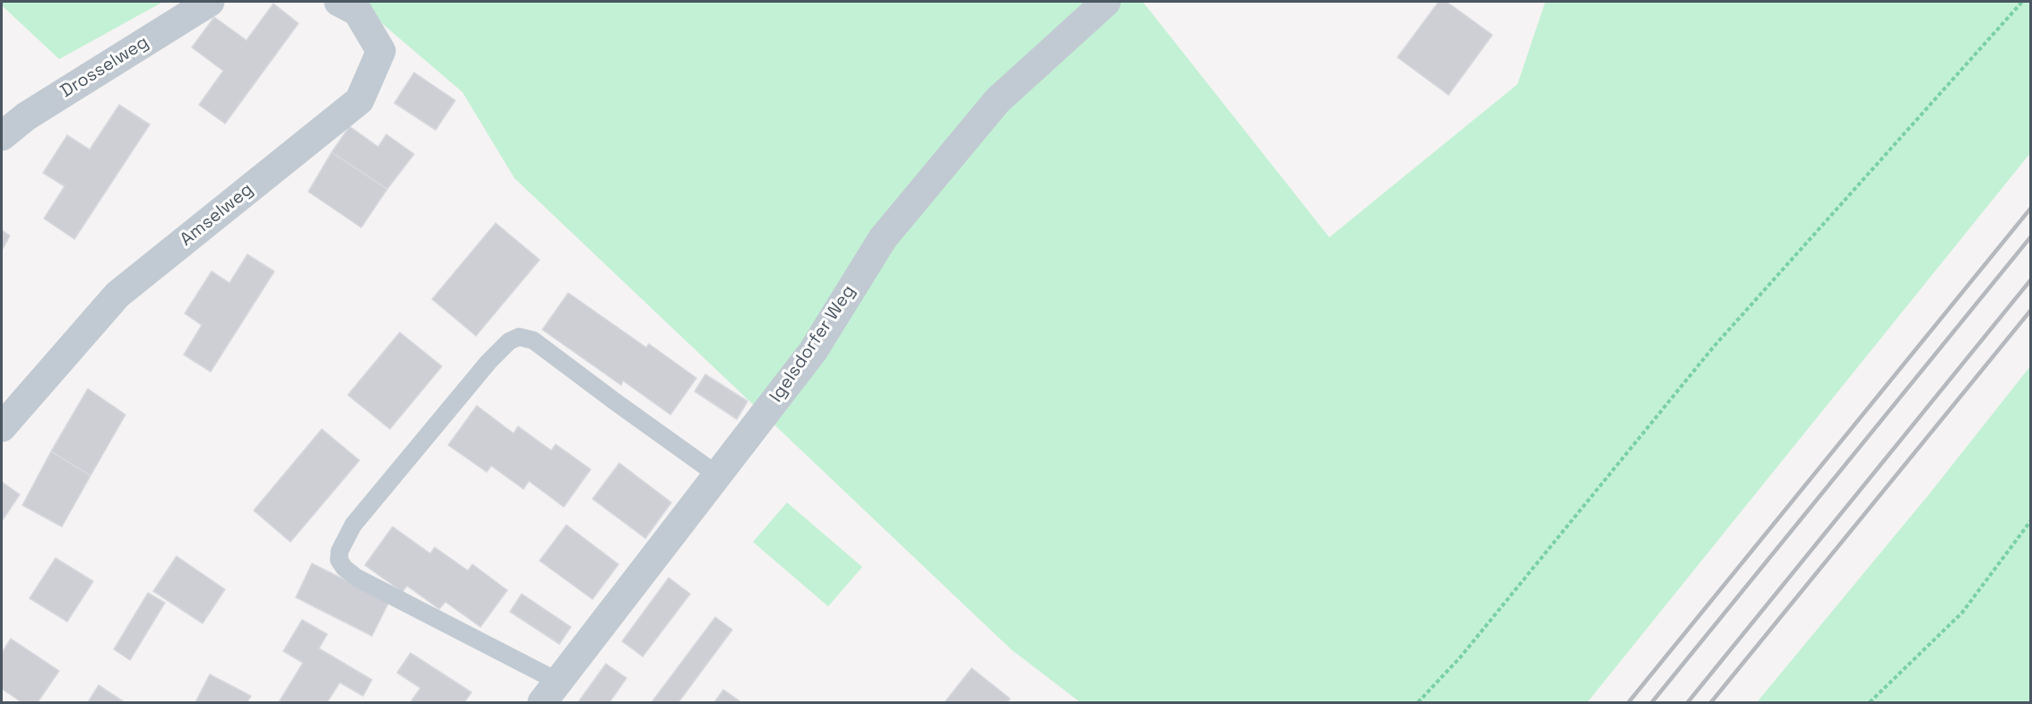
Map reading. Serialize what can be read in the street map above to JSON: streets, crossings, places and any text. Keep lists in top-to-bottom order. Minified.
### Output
{"streets":{"street":["Drosselweg","Amselweg","Igelsdorfer Weg"]}}
